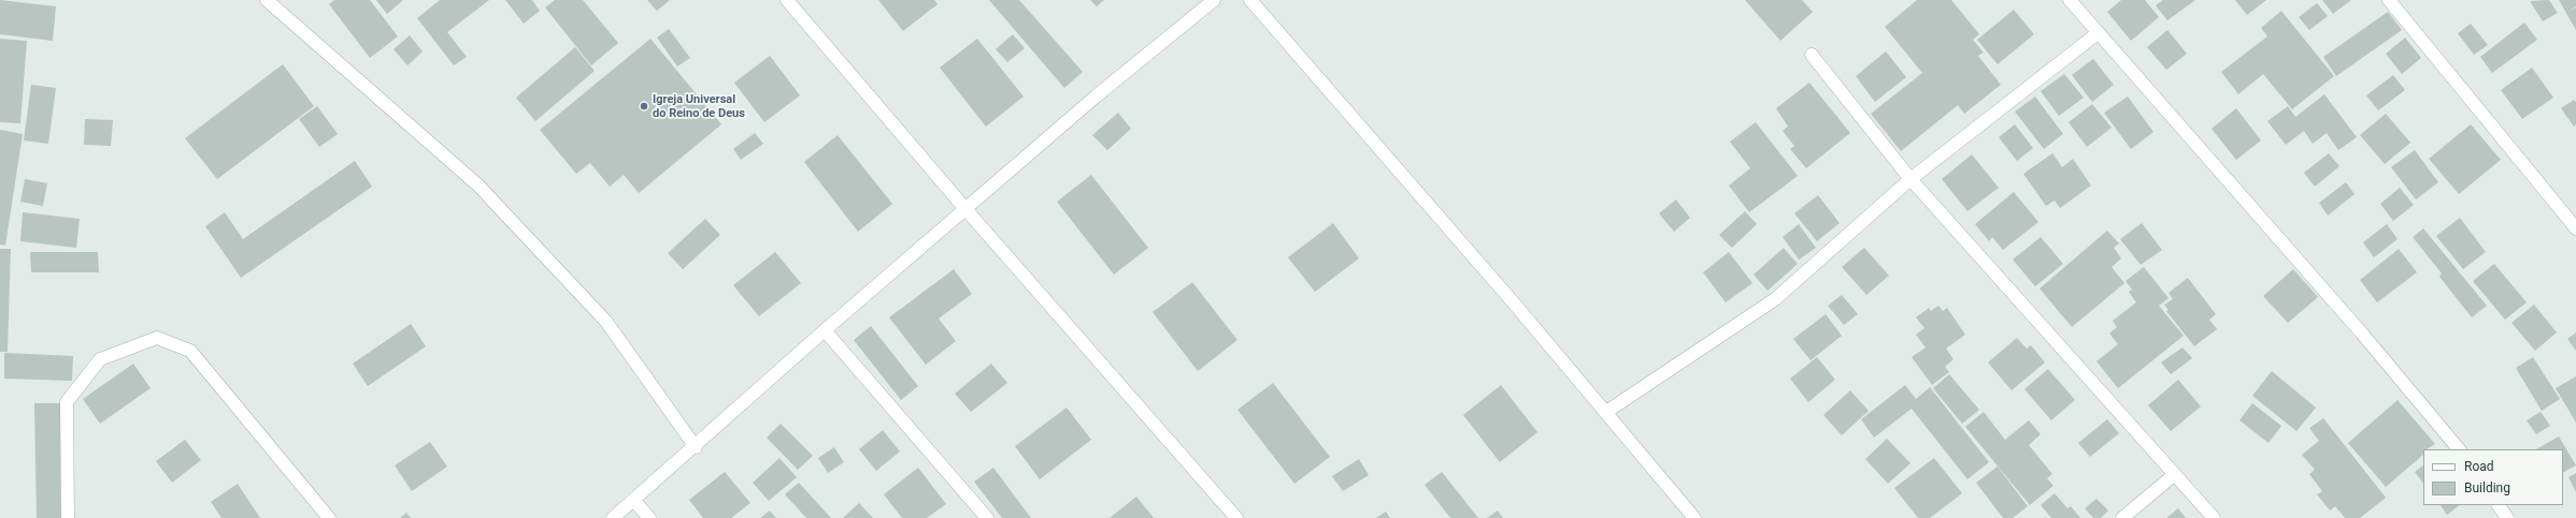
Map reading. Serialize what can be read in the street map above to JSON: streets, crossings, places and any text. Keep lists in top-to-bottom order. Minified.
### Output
{"places":["Igreja Universal do Reino de Deus"],"legend":["Road","Building"]}
